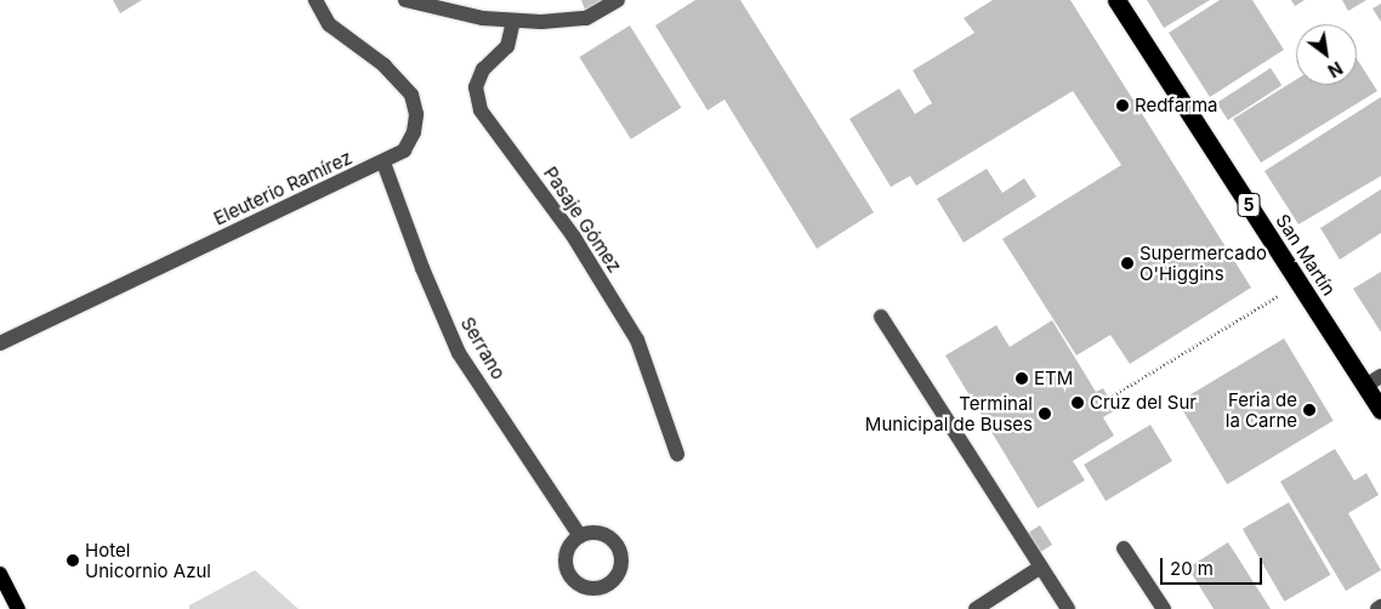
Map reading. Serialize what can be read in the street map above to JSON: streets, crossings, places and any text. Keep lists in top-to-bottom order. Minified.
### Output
{"streets":{"highway":["5","San Martín"],"street":["Eleuterio Ramírez","Pasaje Gómez","Serrano"]},"crossings":[["Eleuterio Ramírez","Serrano"]],"places":["Redfarma","Supermercado O'Higgins","ETM","Cruz del Sur","Feria de la Carne","Terminal Municipal de Buses","Hotel Unicornio Azul"],"scale_bar":"20 m","north":"bottom right"}
